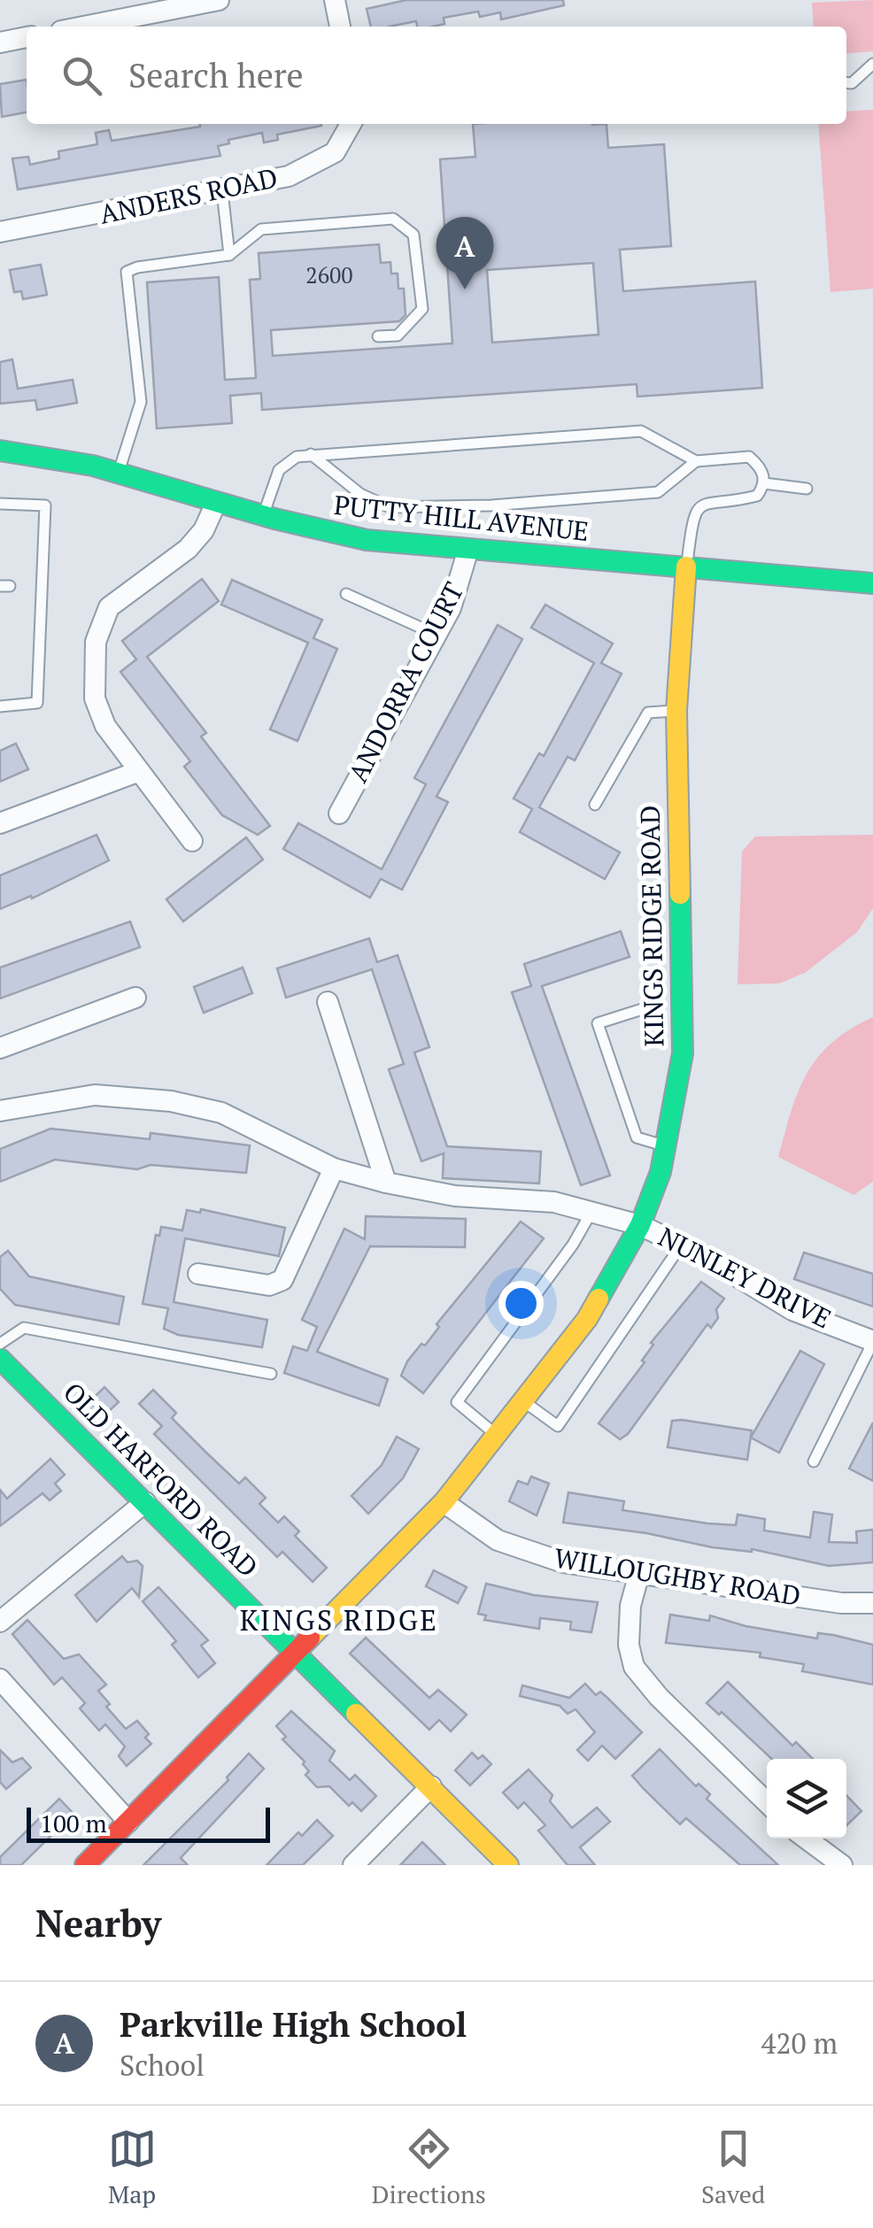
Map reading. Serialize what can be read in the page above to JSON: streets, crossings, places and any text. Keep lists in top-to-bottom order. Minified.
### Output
{"streets":{"street":["ANDERS ROAD","PUTTY HILL AVENUE","ANDORRA COURT","KINGS RIDGE ROAD","NUNLEY DRIVE","OLD HARFORD ROAD","WILLOUGHBY ROAD"]},"crossings":[["PUTTY HILL AVENUE","ANDORRA COURT"],["PUTTY HILL AVENUE","KINGS RIDGE ROAD"],["KINGS RIDGE ROAD","NUNLEY DRIVE"],["KINGS RIDGE ROAD","OLD HARFORD ROAD"],["KINGS RIDGE ROAD","WILLOUGHBY ROAD"]],"districts":["KINGS RIDGE"],"house_numbers":["2600"],"scale_bar":"100 m","page":{"search":"Search here","pins":"A","scale":"100 m","heading":"Nearby","list":[{"mark":"A","name":"Parkville High School","note":"School","value":"420 m"}],"nav":["Map","Directions","Saved"]}}
